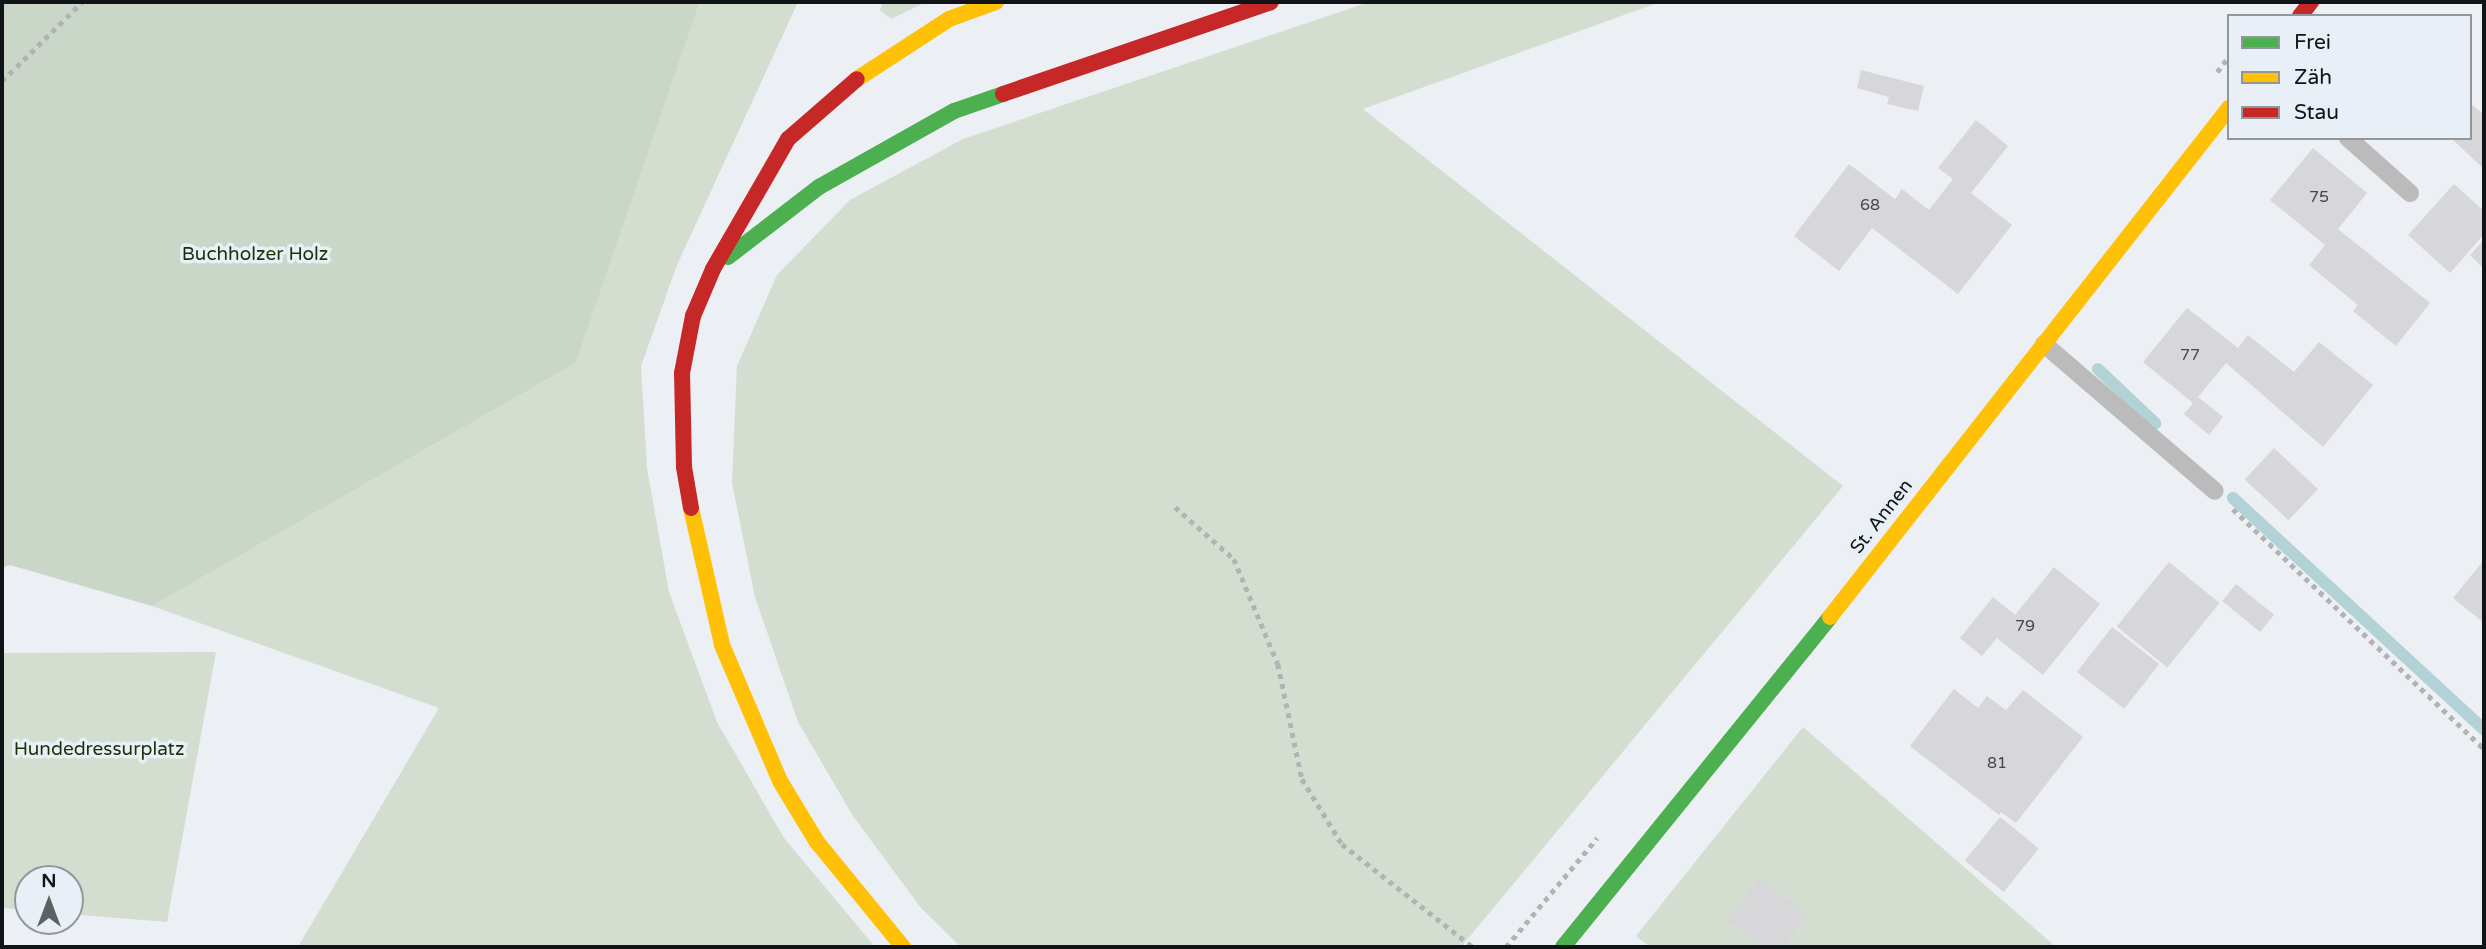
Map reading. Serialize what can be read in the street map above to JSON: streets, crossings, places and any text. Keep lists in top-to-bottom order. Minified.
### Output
{"streets":{"main road":["St. Annen"]},"parks":["Buchholzer Holz","Hundedressurplatz"],"house_numbers":["75","68","77","79","81"],"legend":["Frei","Zäh","Stau"],"north":"top"}
